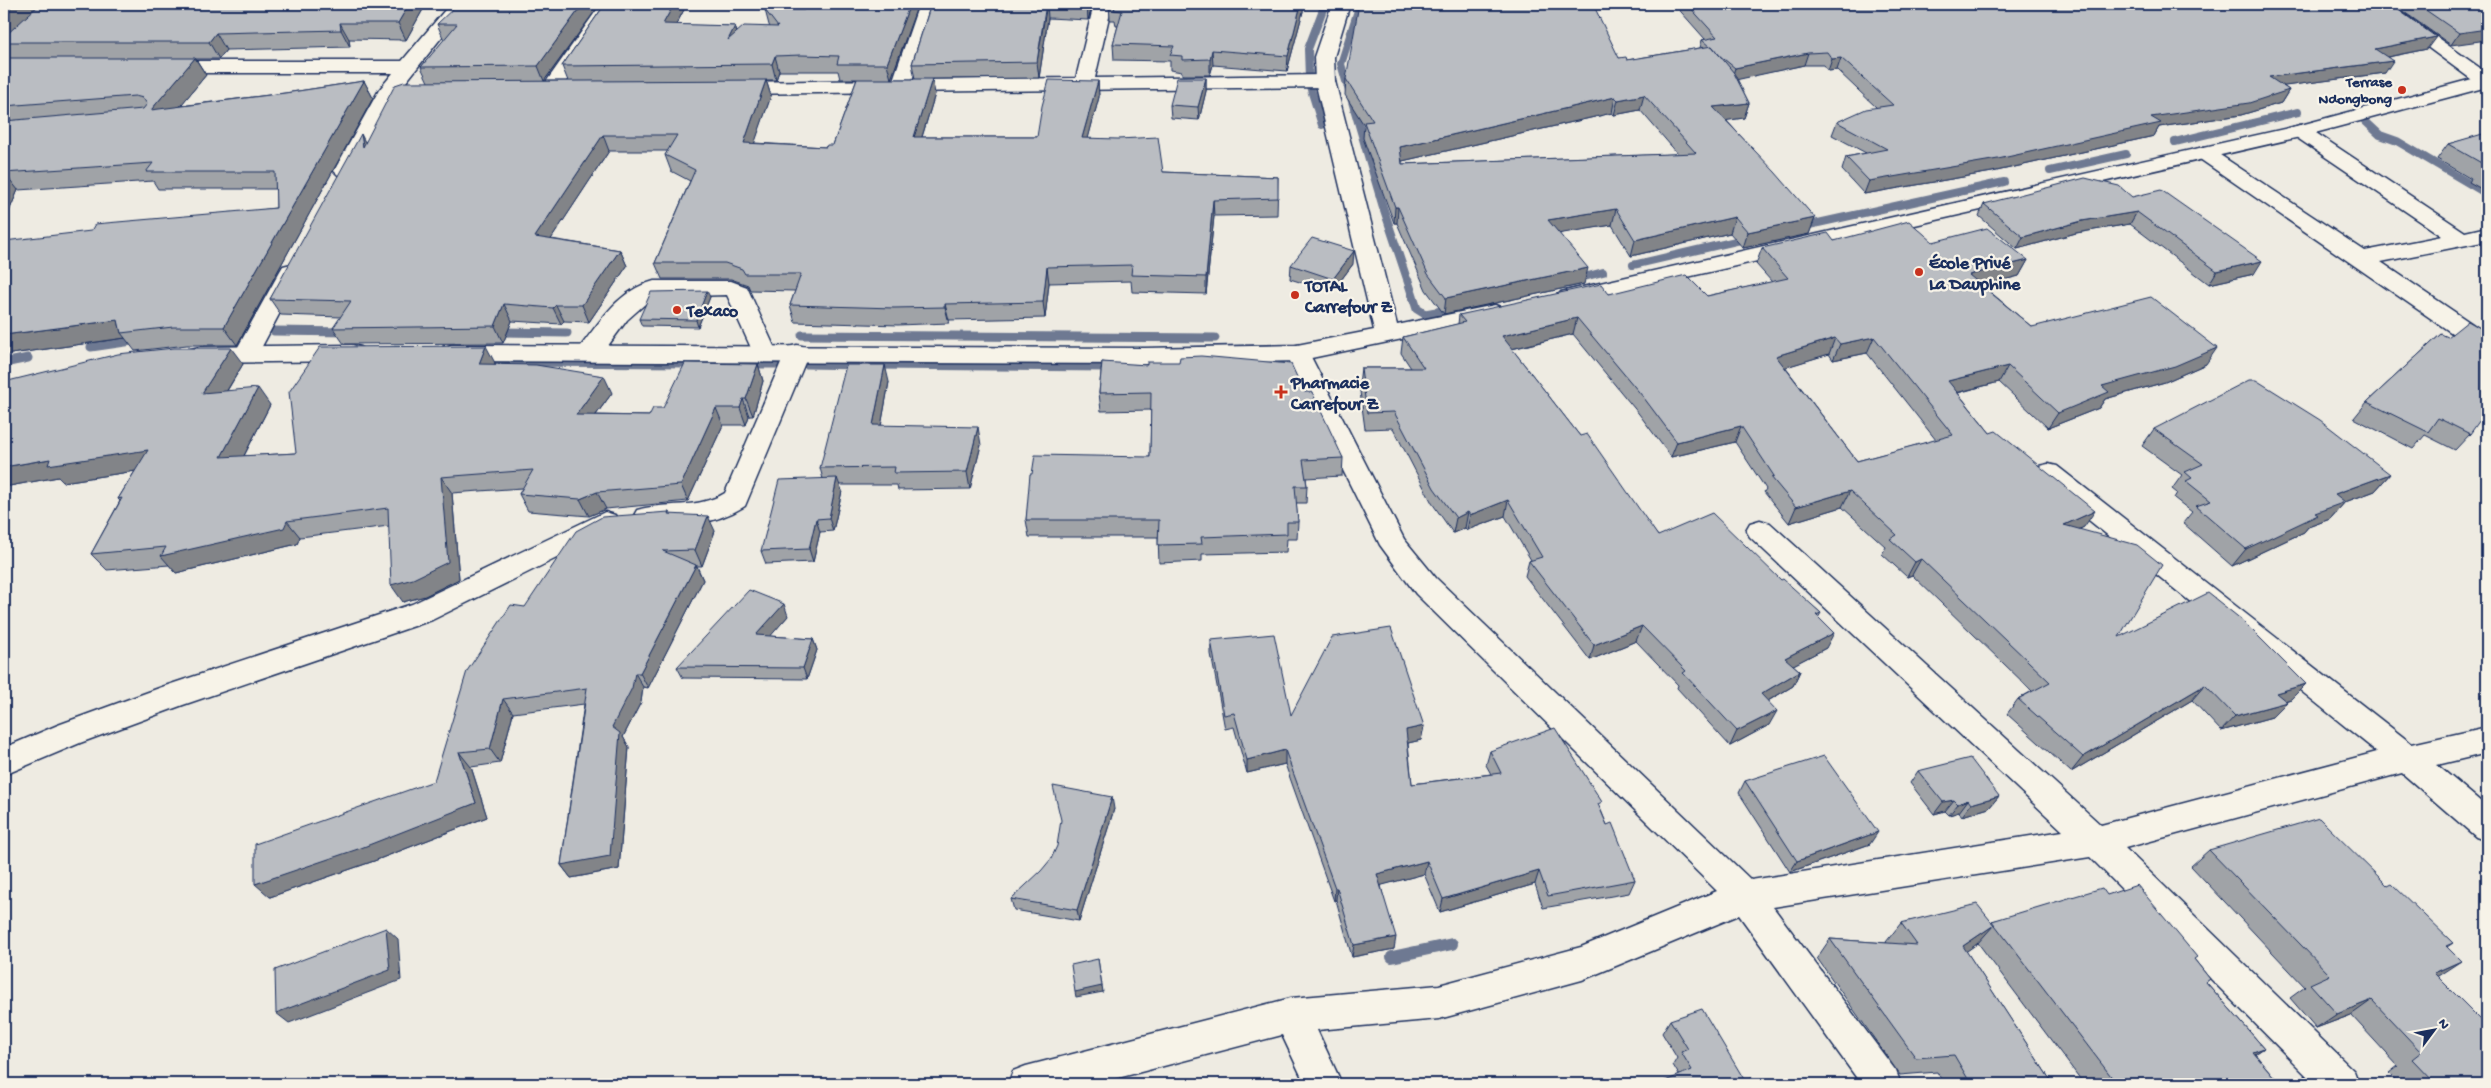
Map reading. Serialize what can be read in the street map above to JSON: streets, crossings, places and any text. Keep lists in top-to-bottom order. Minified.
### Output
{"places":{"other":["Terrase Ndongbong","École Privé La Dauphine","TOTAL Carrefour Z","Texaco"],"health":["Pharmacie Carrefour Z"]},"north":"top right"}
